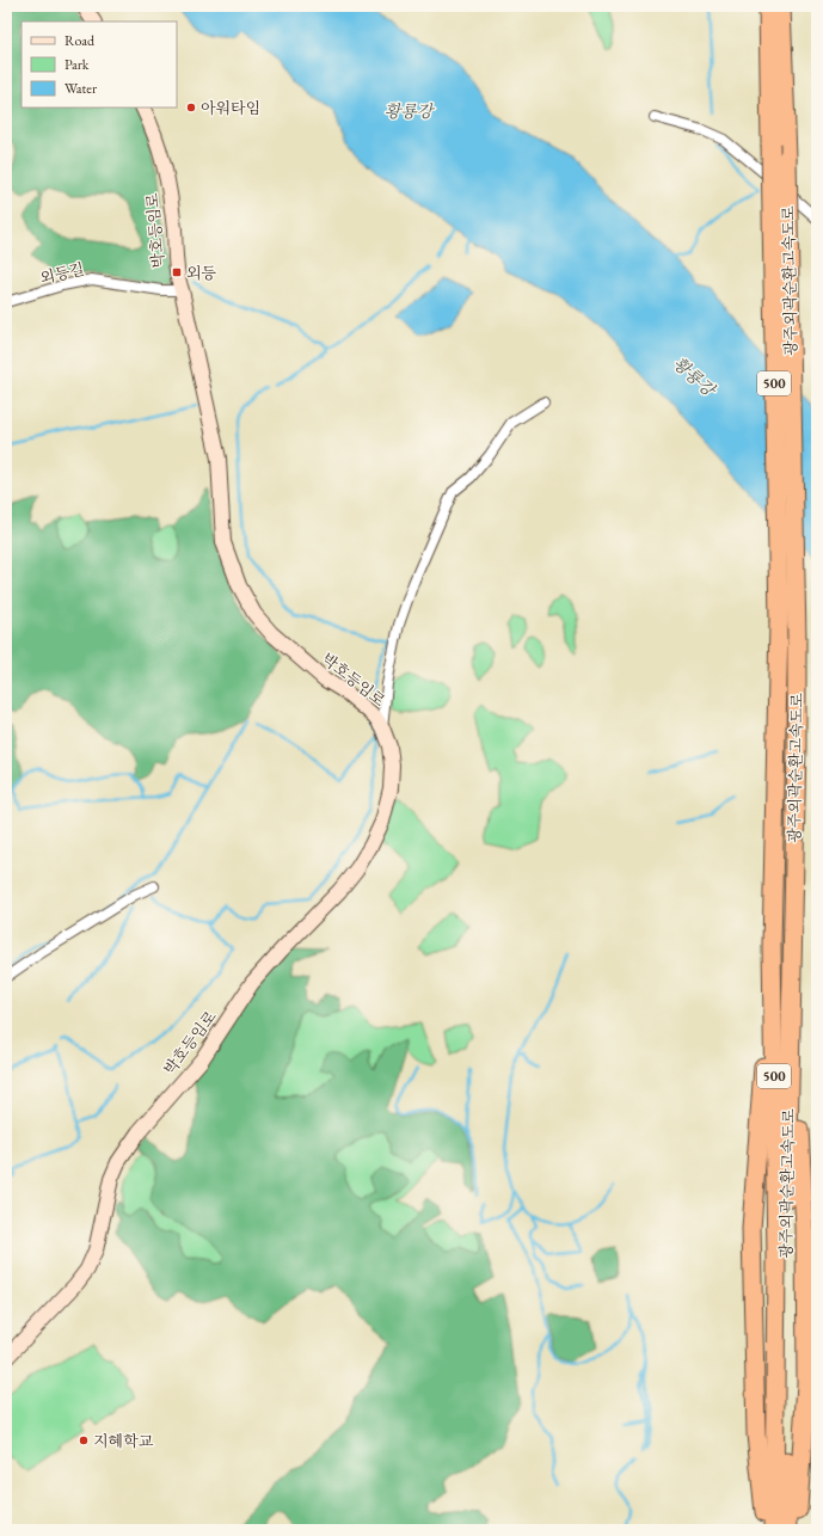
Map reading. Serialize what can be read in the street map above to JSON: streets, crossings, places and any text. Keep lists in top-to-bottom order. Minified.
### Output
{"streets":{"highway":["광주외곽순환고속도로","500"],"street":["박호등임로","외등길"]},"crossings":[["박호등임로","외등길"]],"water":["황룡강"],"places":{"other":["아워타임","지혜학교"],"transit":["외등"]},"legend":["Road","Park","Water"]}
